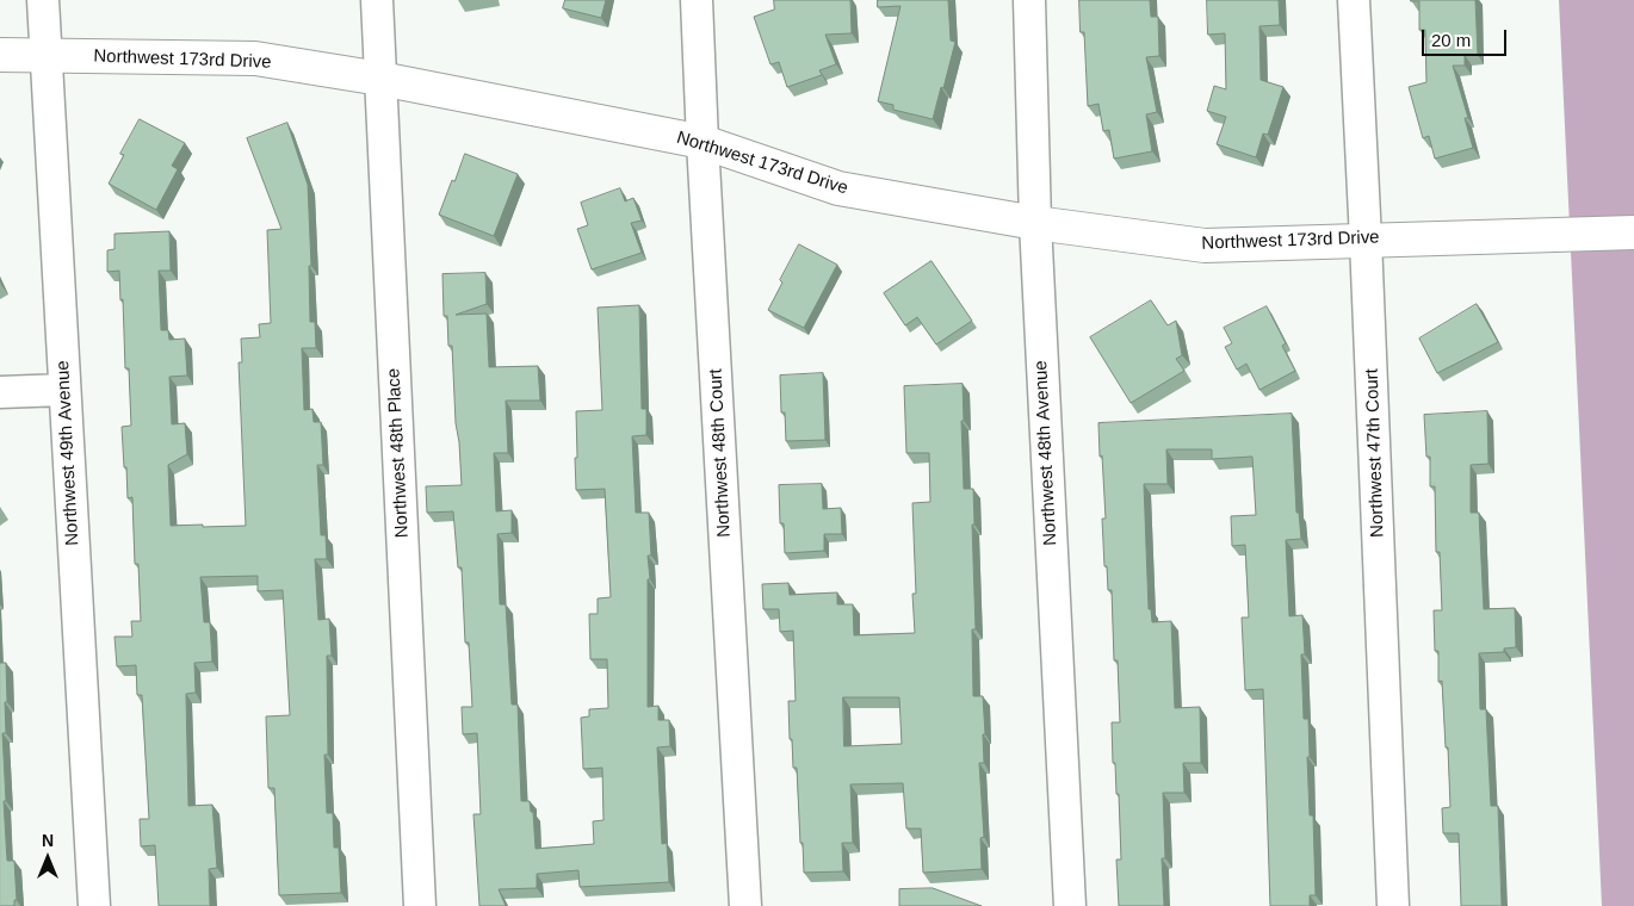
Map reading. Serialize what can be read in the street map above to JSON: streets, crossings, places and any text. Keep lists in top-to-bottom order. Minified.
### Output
{"streets":{"street":["Northwest 173rd Drive","Northwest 49th Avenue","Northwest 48th Place","Northwest 48th Court","Northwest 48th Avenue","Northwest 47th Court"]},"crossings":[["Northwest 173rd Drive","Northwest 49th Avenue"],["Northwest 173rd Drive","Northwest 48th Place"],["Northwest 173rd Drive","Northwest 48th Court"],["Northwest 173rd Drive","Northwest 48th Avenue"],["Northwest 173rd Drive","Northwest 47th Court"]],"scale_bar":"20 m","north":"top"}
